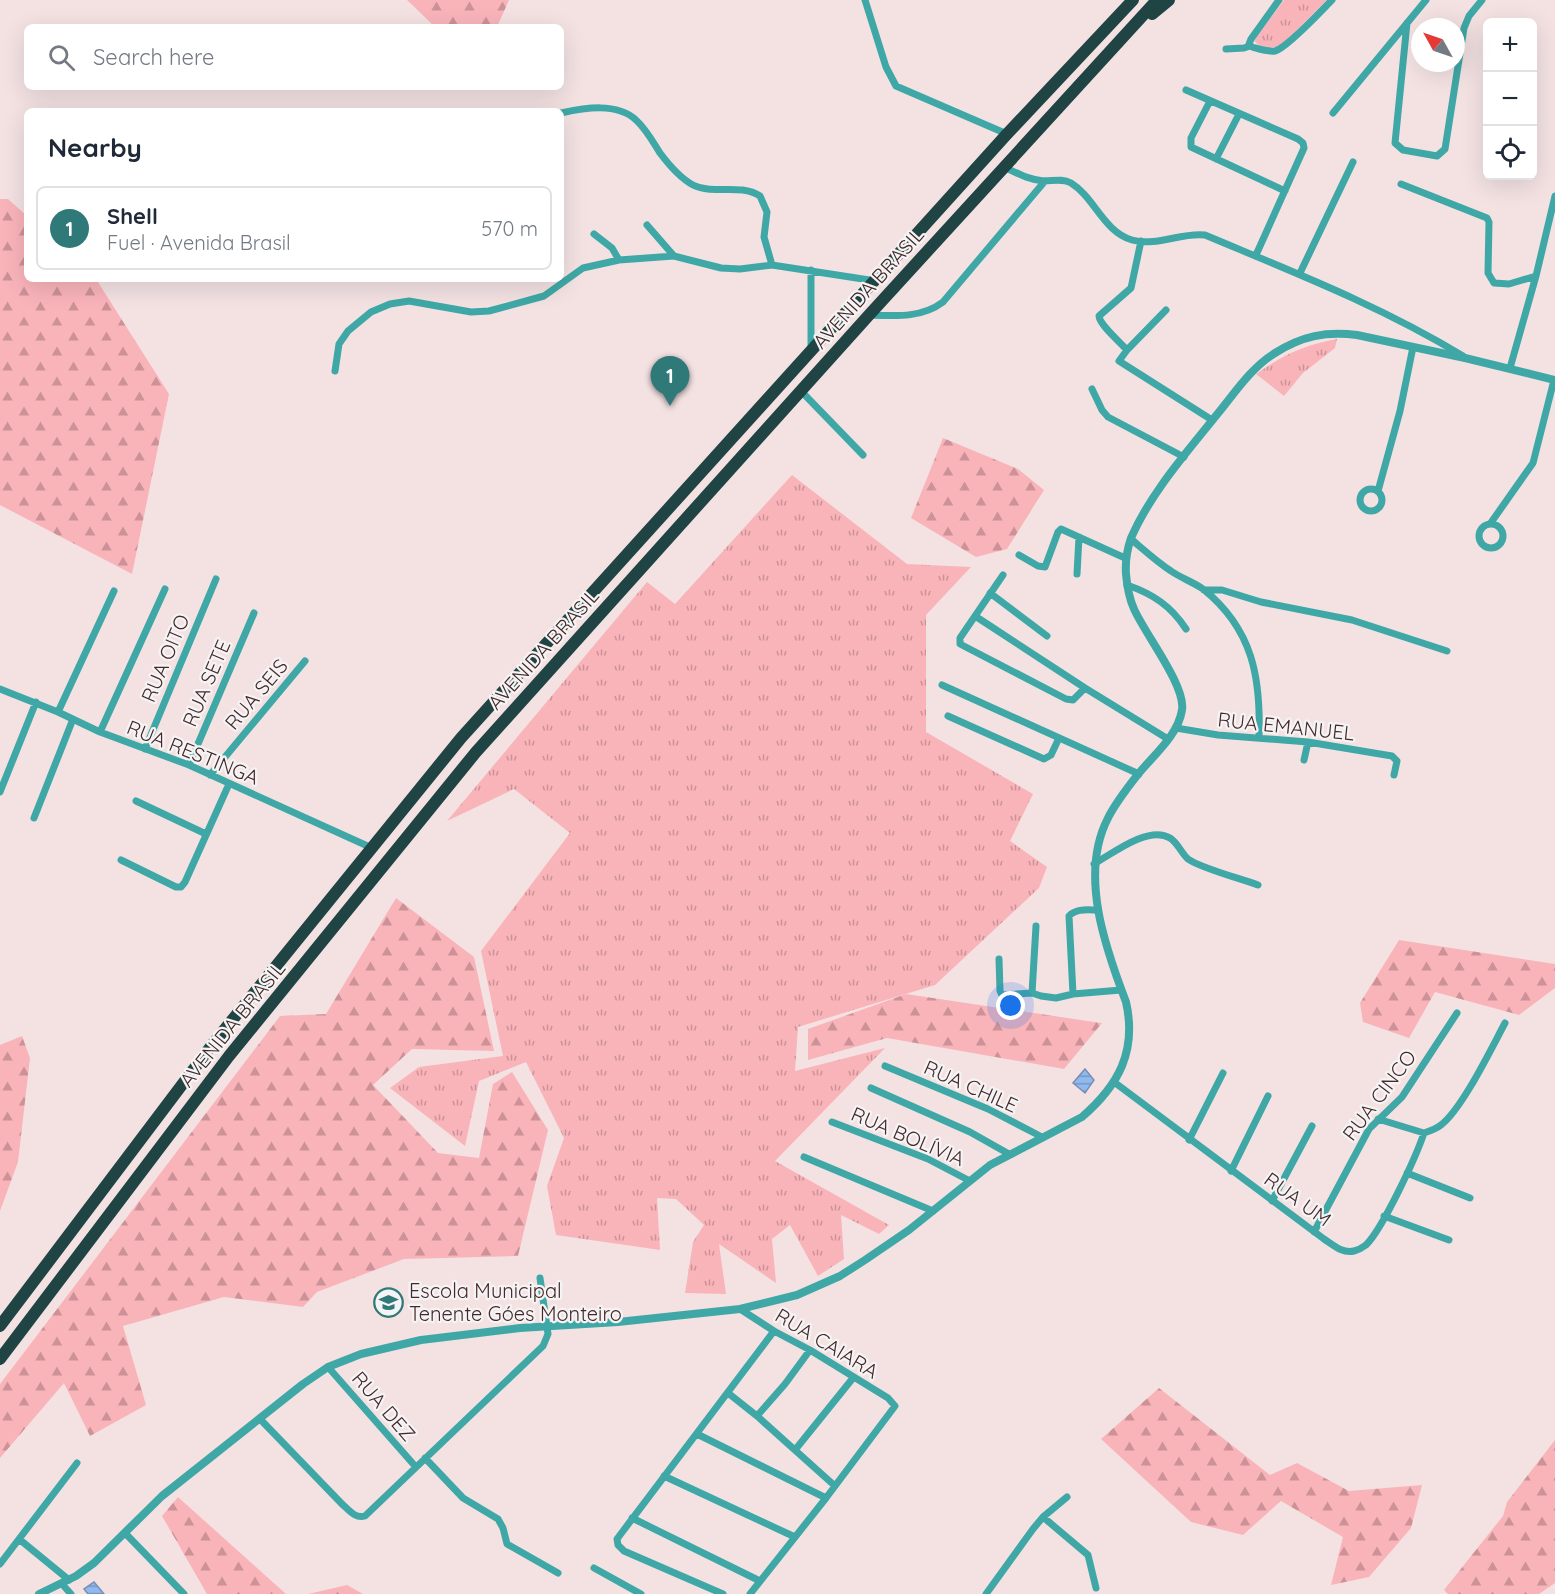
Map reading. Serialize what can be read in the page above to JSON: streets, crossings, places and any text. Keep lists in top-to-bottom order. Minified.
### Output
{"streets":{"highway":["AVENIDA BRASIL"],"street":["RUA OITO","RUA SETE","RUA SEIS","RUA EMANUEL","RUA RESTINGA","RUA CHILE","RUA CINCO","RUA BOLÍVIA","RUA UM","RUA CAIARA","RUA DEZ"]},"crossings":[["AVENIDA BRASIL","RUA RESTINGA"],["RUA OITO","RUA RESTINGA"],["RUA SETE","RUA RESTINGA"],["RUA SEIS","RUA RESTINGA"],["RUA CINCO","RUA UM"]],"places":{"school or university":["Escola Municipal Tenente Góes Monteiro"]},"north":"top left","page":{"map_buttons":["+","−"],"search":"Search here","heading":"Nearby","list":[{"mark":"1","name":"Shell","note":"Fuel · Avenida Brasil","value":"570 m"}],"pins":"1"}}
